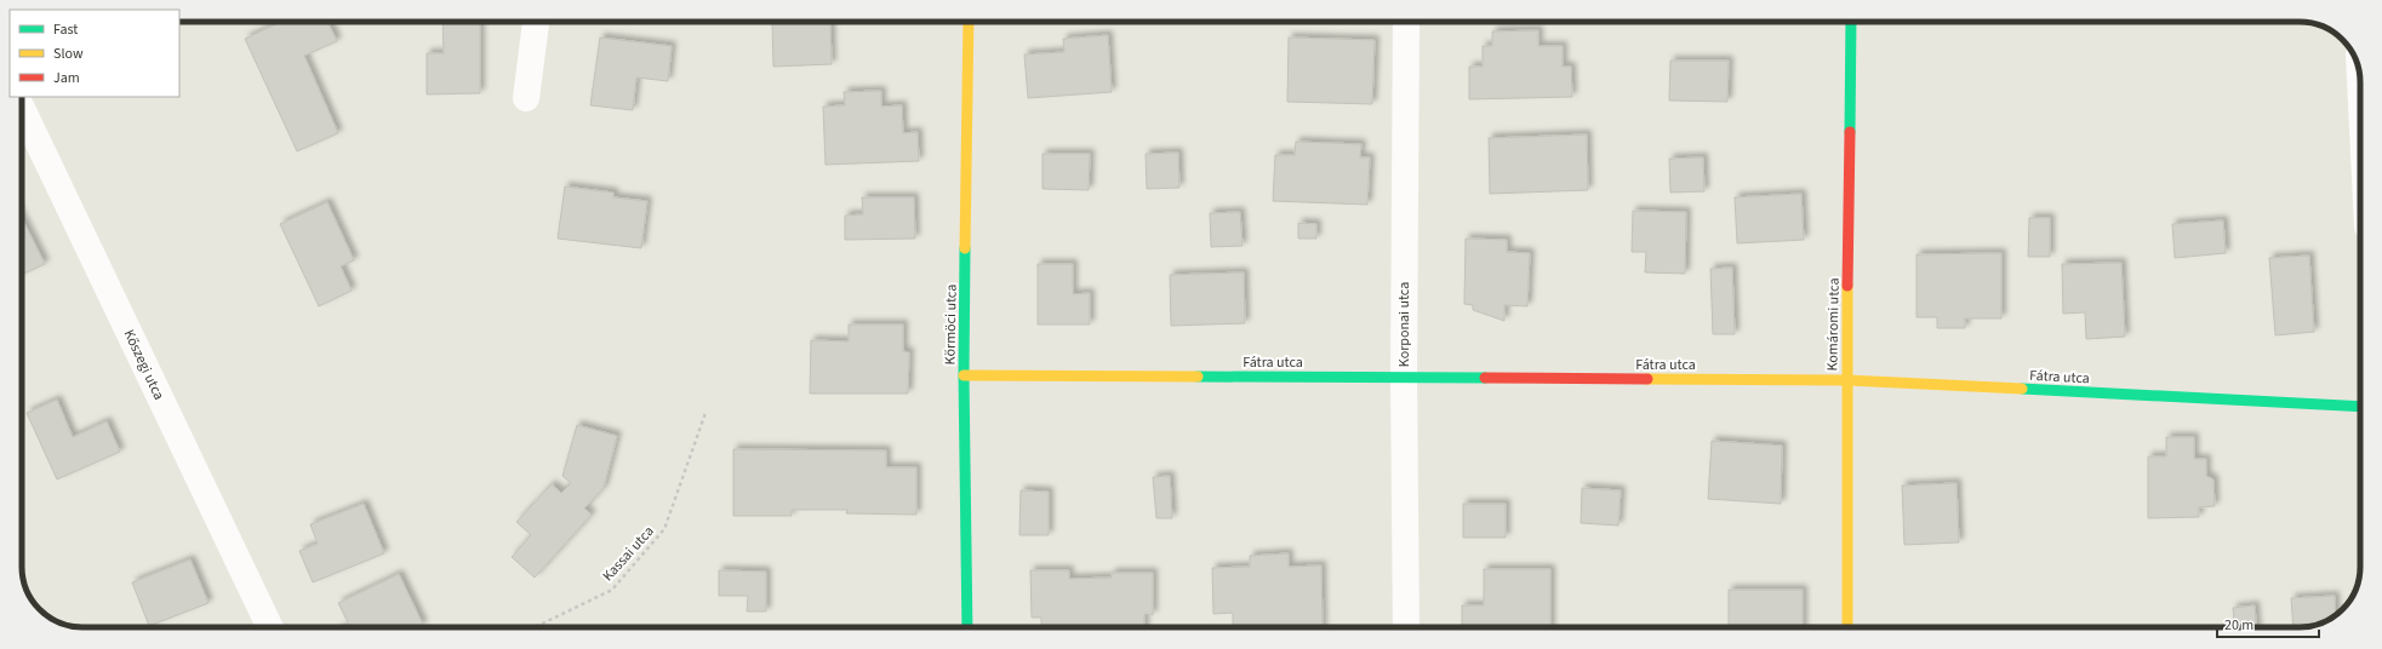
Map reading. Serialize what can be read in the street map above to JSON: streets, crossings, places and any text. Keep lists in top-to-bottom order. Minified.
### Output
{"streets":{"street":["Körmöci utca","Korponai utca","Komáromi utca","Fátra utca","Kőszegi utca"],"path":["Kassai utca"]},"crossings":[["Körmöci utca","Fátra utca"],["Korponai utca","Fátra utca"],["Komáromi utca","Fátra utca"]],"legend":["Fast","Slow","Jam"],"scale_bar":"20 m"}
